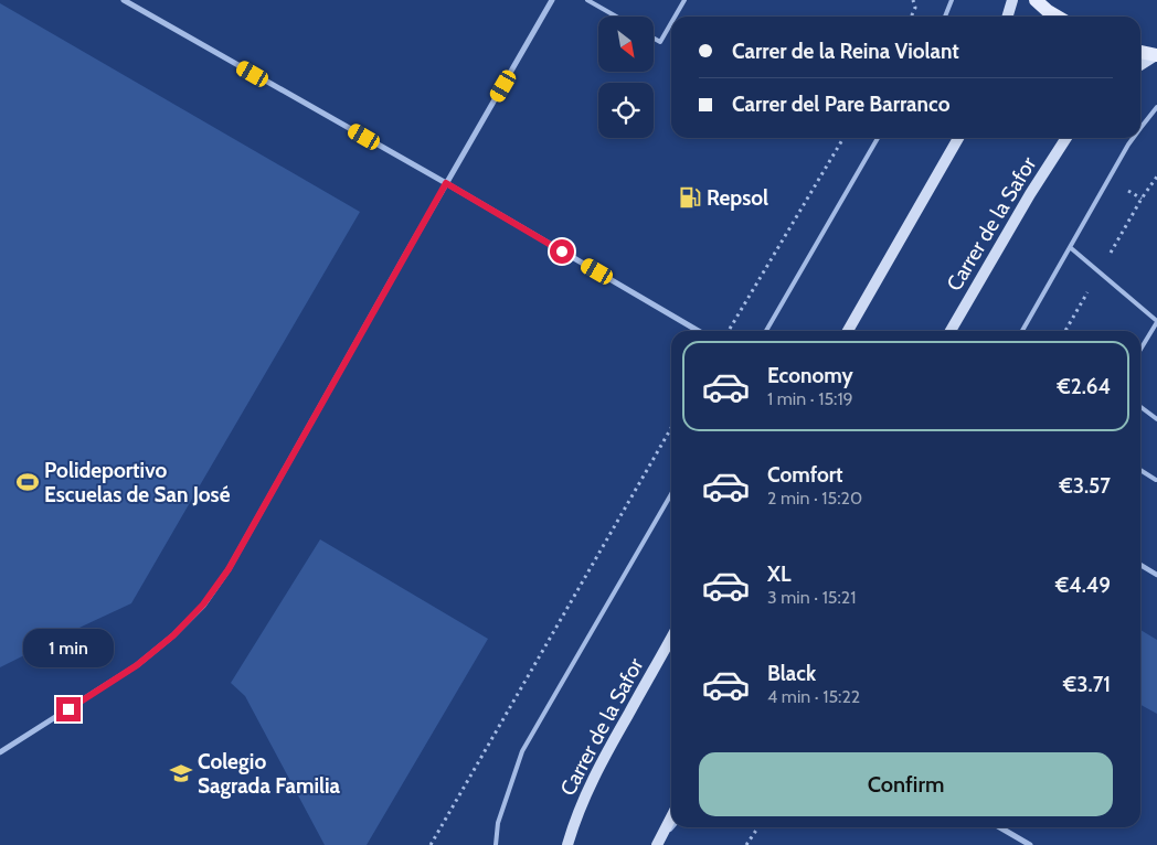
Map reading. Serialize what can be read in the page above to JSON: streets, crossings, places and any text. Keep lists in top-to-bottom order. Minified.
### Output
{"streets":{"main road":["Carrer de la Safor"]},"places":{"fuel station":["Repsol"],"sports":["Polideportivo Escuelas de San José"],"school or university":["Colegio Sagrada Familia"]},"north":"bottom right","page":{"banner":["Carrer de la Reina Violant","Carrer del Pare Barranco"],"list":[{"name":"Economy","note":"1 min · 15:19","value":"€2.64"},{"name":"Comfort","note":"2 min · 15:20","value":"€3.57"},{"name":"XL","note":"3 min · 15:21","value":"€4.49"},{"name":"Black","note":"4 min · 15:22","value":"€3.71"}],"bubble":"1 min","buttons":"Confirm"}}
